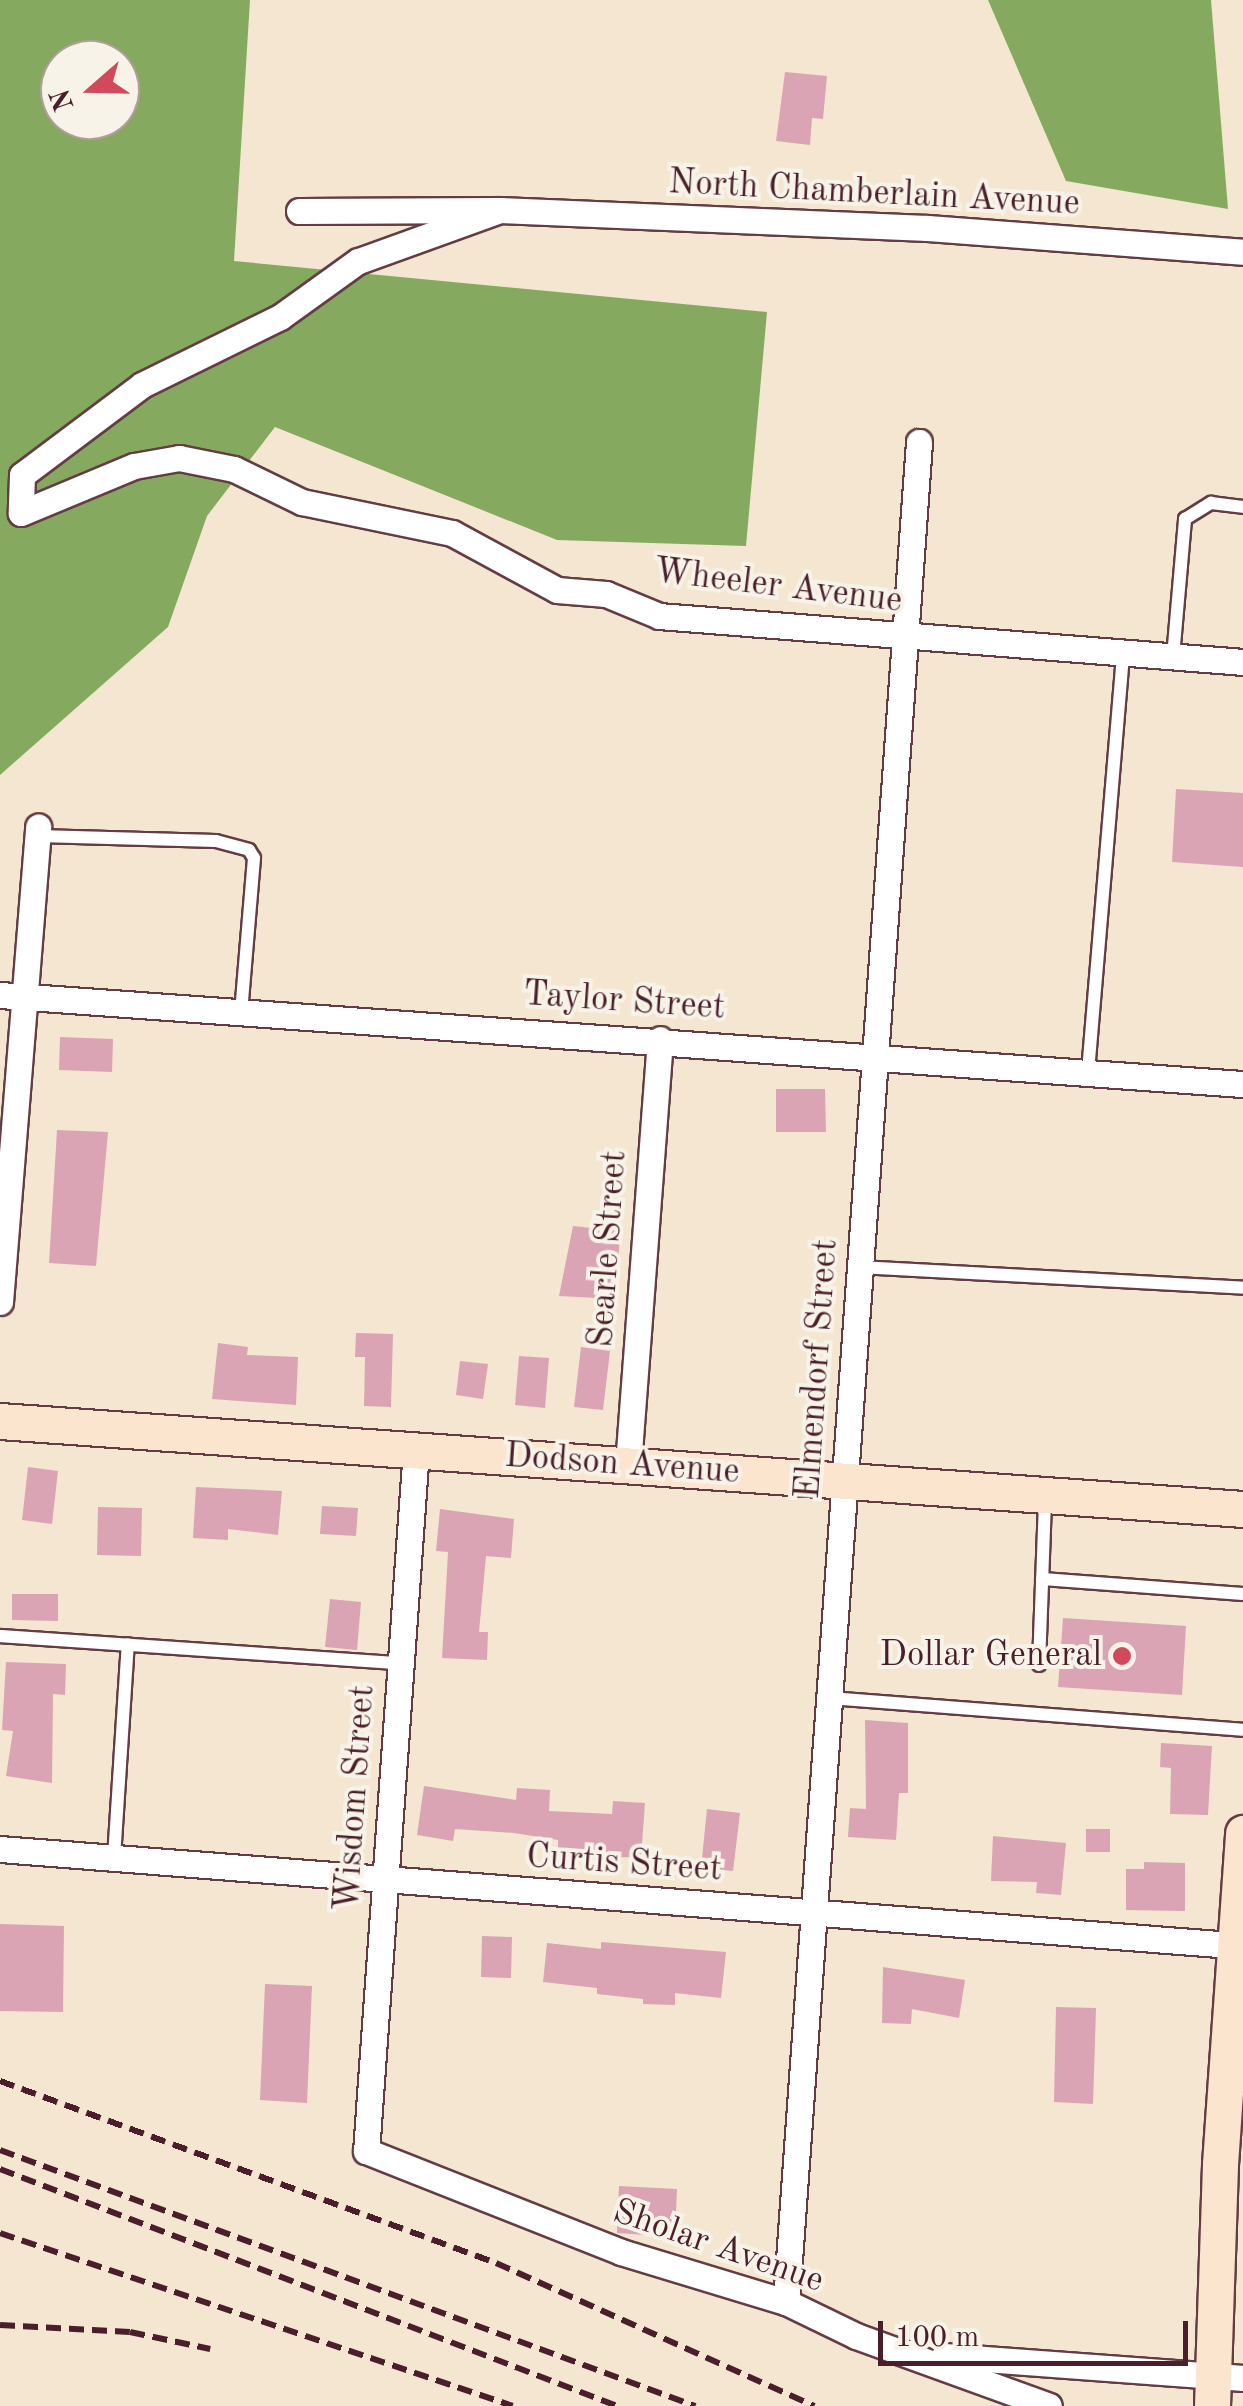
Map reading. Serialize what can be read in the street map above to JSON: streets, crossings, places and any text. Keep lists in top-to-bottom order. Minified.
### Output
{"streets":{"street":["North Chamberlain Avenue","Wheeler Avenue","Taylor Street","Searle Street","Elmendorf Street","Dodson Avenue","Wisdom Street","Curtis Street","Sholar Avenue"]},"crossings":[["North Chamberlain Avenue","Wheeler Avenue"],["Wheeler Avenue","Elmendorf Street"],["Taylor Street","Searle Street"],["Taylor Street","Elmendorf Street"],["Searle Street","Dodson Avenue"],["Elmendorf Street","Dodson Avenue"],["Elmendorf Street","Curtis Street"],["Elmendorf Street","Sholar Avenue"],["Dodson Avenue","Wisdom Street"],["Wisdom Street","Curtis Street"],["Wisdom Street","Sholar Avenue"]],"places":["Dollar General"],"scale_bar":"100 m","north":"left"}
